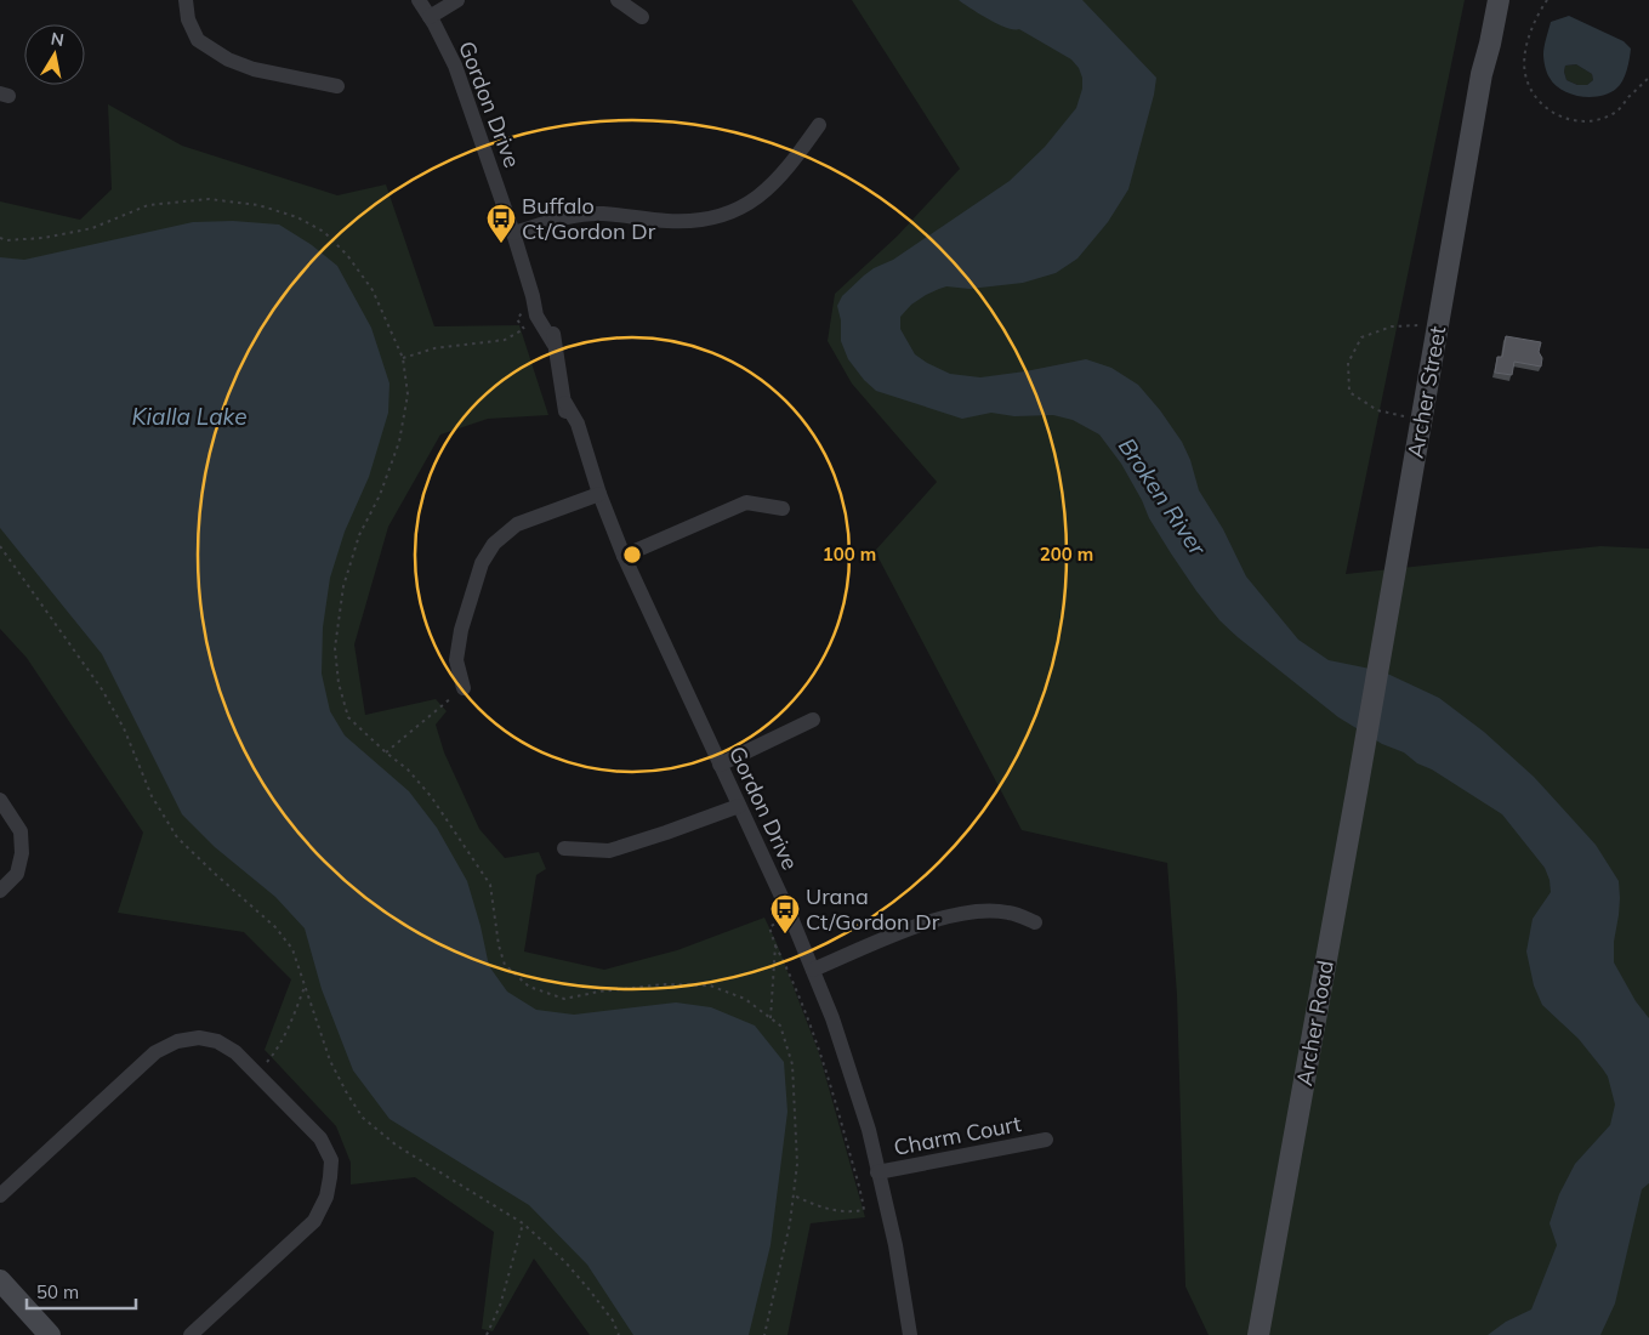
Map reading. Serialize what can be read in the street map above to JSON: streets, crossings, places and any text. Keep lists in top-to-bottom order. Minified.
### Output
{"streets":{"main road":["Archer Street","Archer Road"],"street":["Gordon Drive","Charm Court"]},"crossings":[["Gordon Drive","Charm Court"],["Archer Street","Archer Road"]],"water":["Kialla Lake","Broken River"],"places":{"bus stop":["Buffalo Ct/Gordon Dr","Urana Ct/Gordon Dr"]},"scale_bar":"50 m","north":"top","rings":["100 m","200 m"]}
